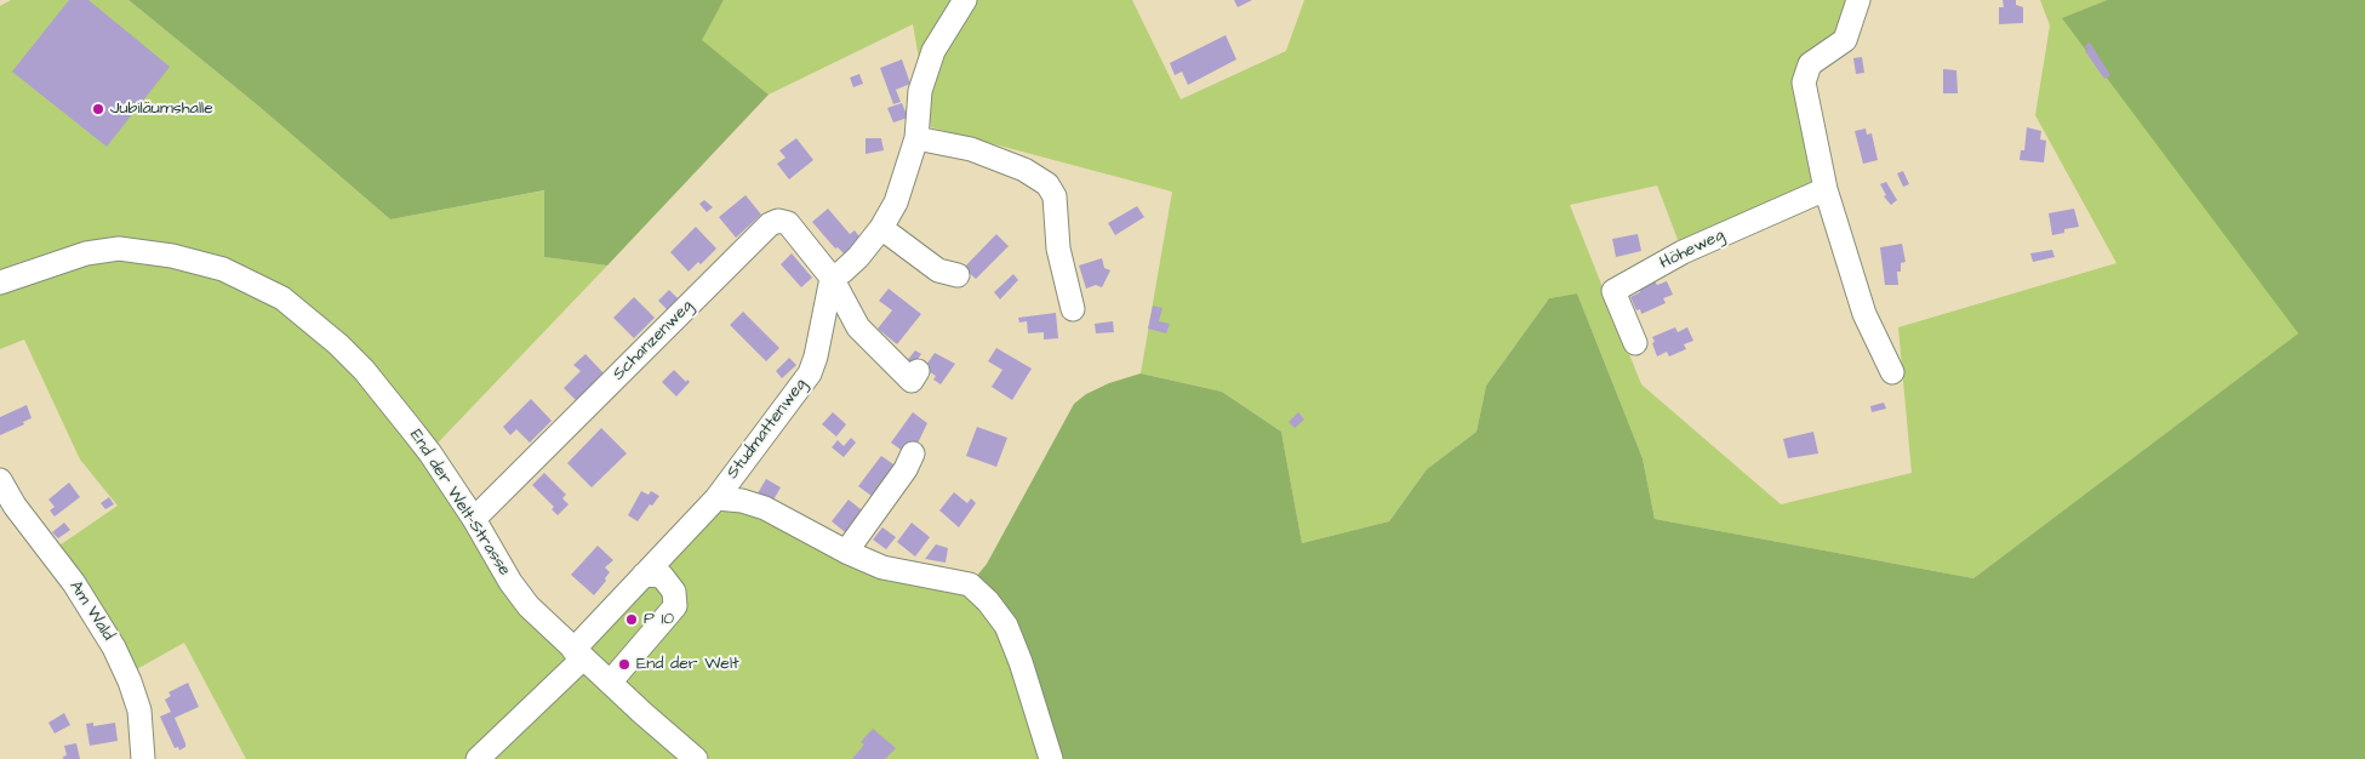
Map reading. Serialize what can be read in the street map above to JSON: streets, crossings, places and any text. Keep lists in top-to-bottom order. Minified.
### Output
{"streets":{"street":["Höheweg","Schanzenweg","Studmattenweg","End der Welt-Strasse","Am Wald"]},"crossings":[["Schanzenweg","Studmattenweg"],["Schanzenweg","End der Welt-Strasse"],["Studmattenweg","End der Welt-Strasse"]],"places":["Jubiläumshalle","P 10","End der Welt"]}
